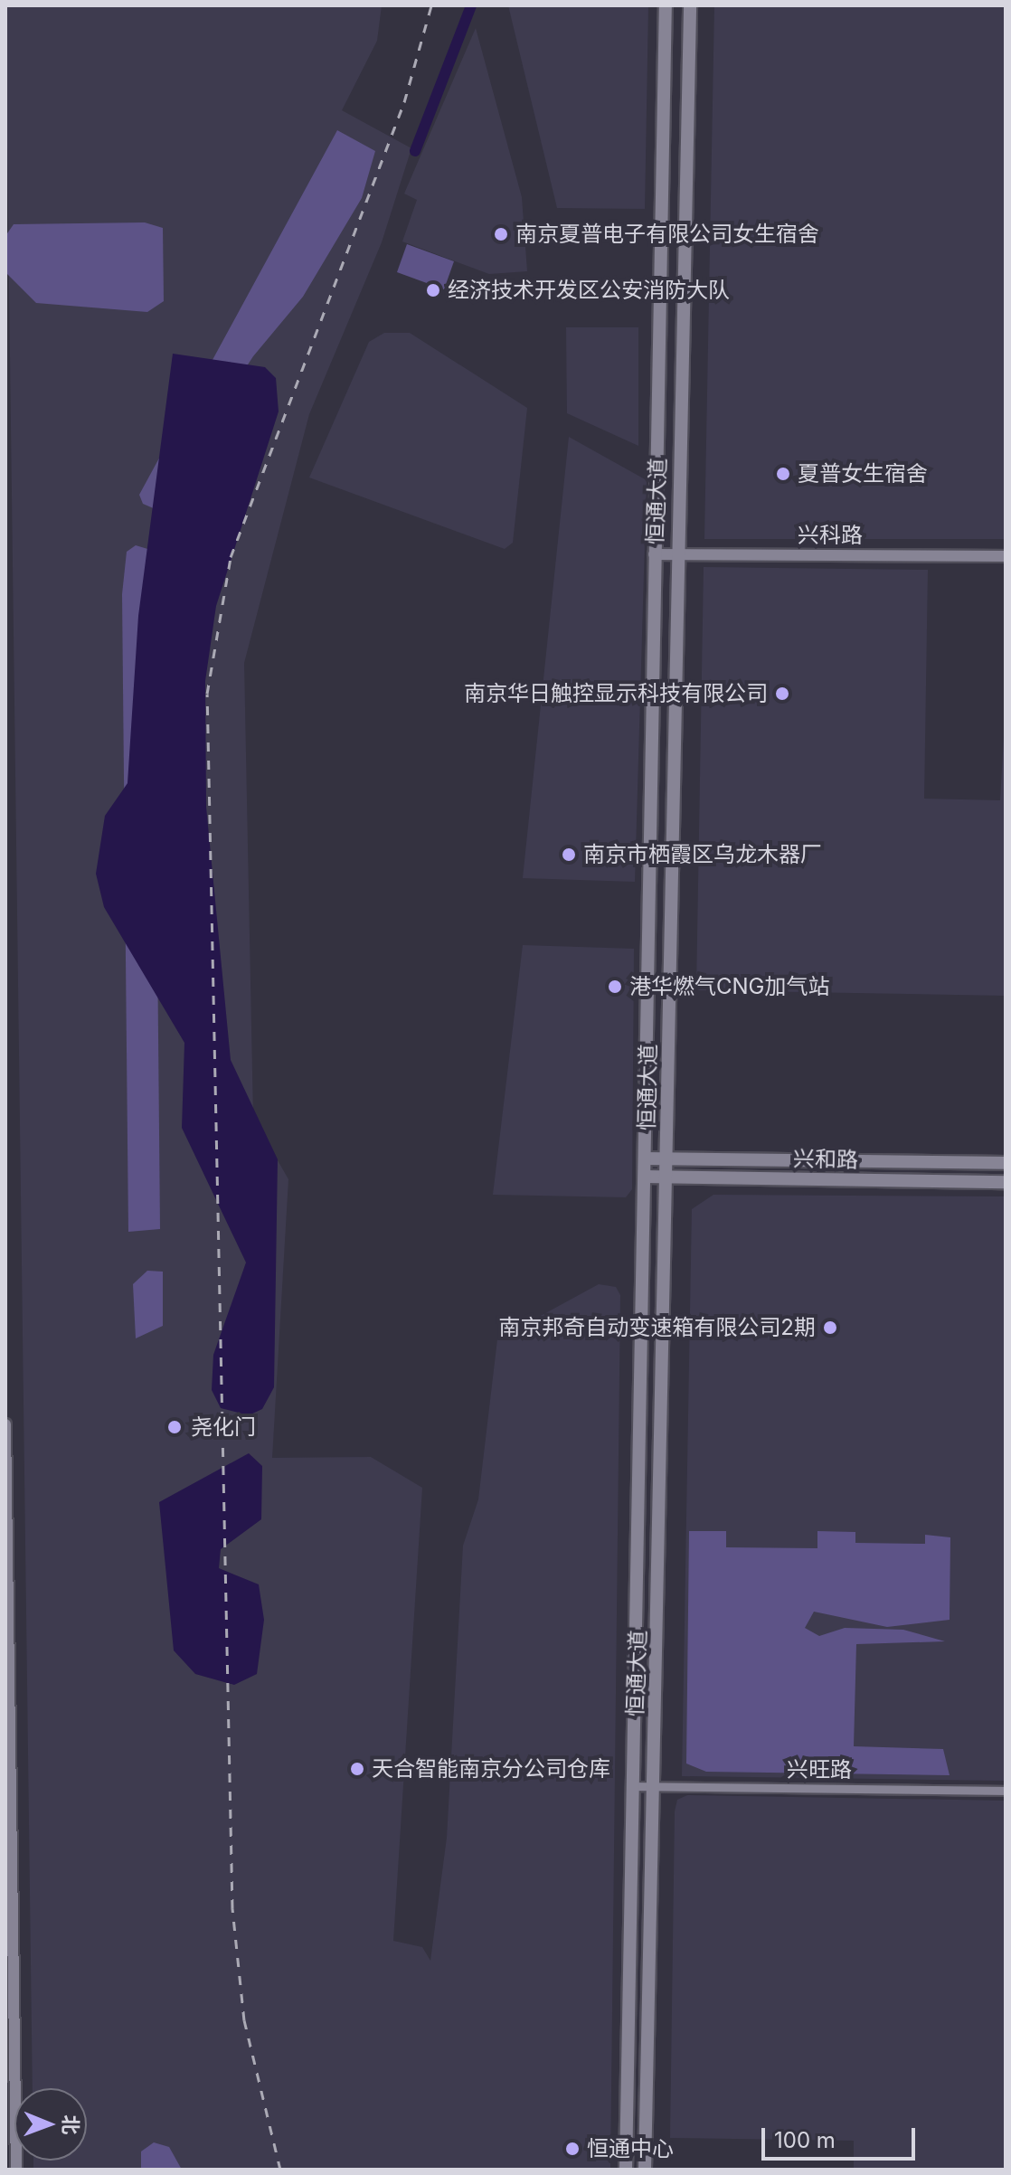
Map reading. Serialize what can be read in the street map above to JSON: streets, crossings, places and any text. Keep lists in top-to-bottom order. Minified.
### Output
{"streets":{"main road":["恒通大道","兴和路"],"street":["兴科路","兴旺路"]},"crossings":[["恒通大道","兴科路"],["恒通大道","兴和路"],["恒通大道","兴旺路"]],"places":["南京夏普电子有限公司女生宿舍","经济技术开发区公安消防大队","夏普女生宿舍","南京华日触控显示科技有限公司","南京市栖霞区乌龙木器厂","港华燃气CNG加气站","南京邦奇自动变速箱有限公司2期","尧化门","天合智能南京分公司仓库","恒通中心"],"scale_bar":"100 m","north":"right"}
